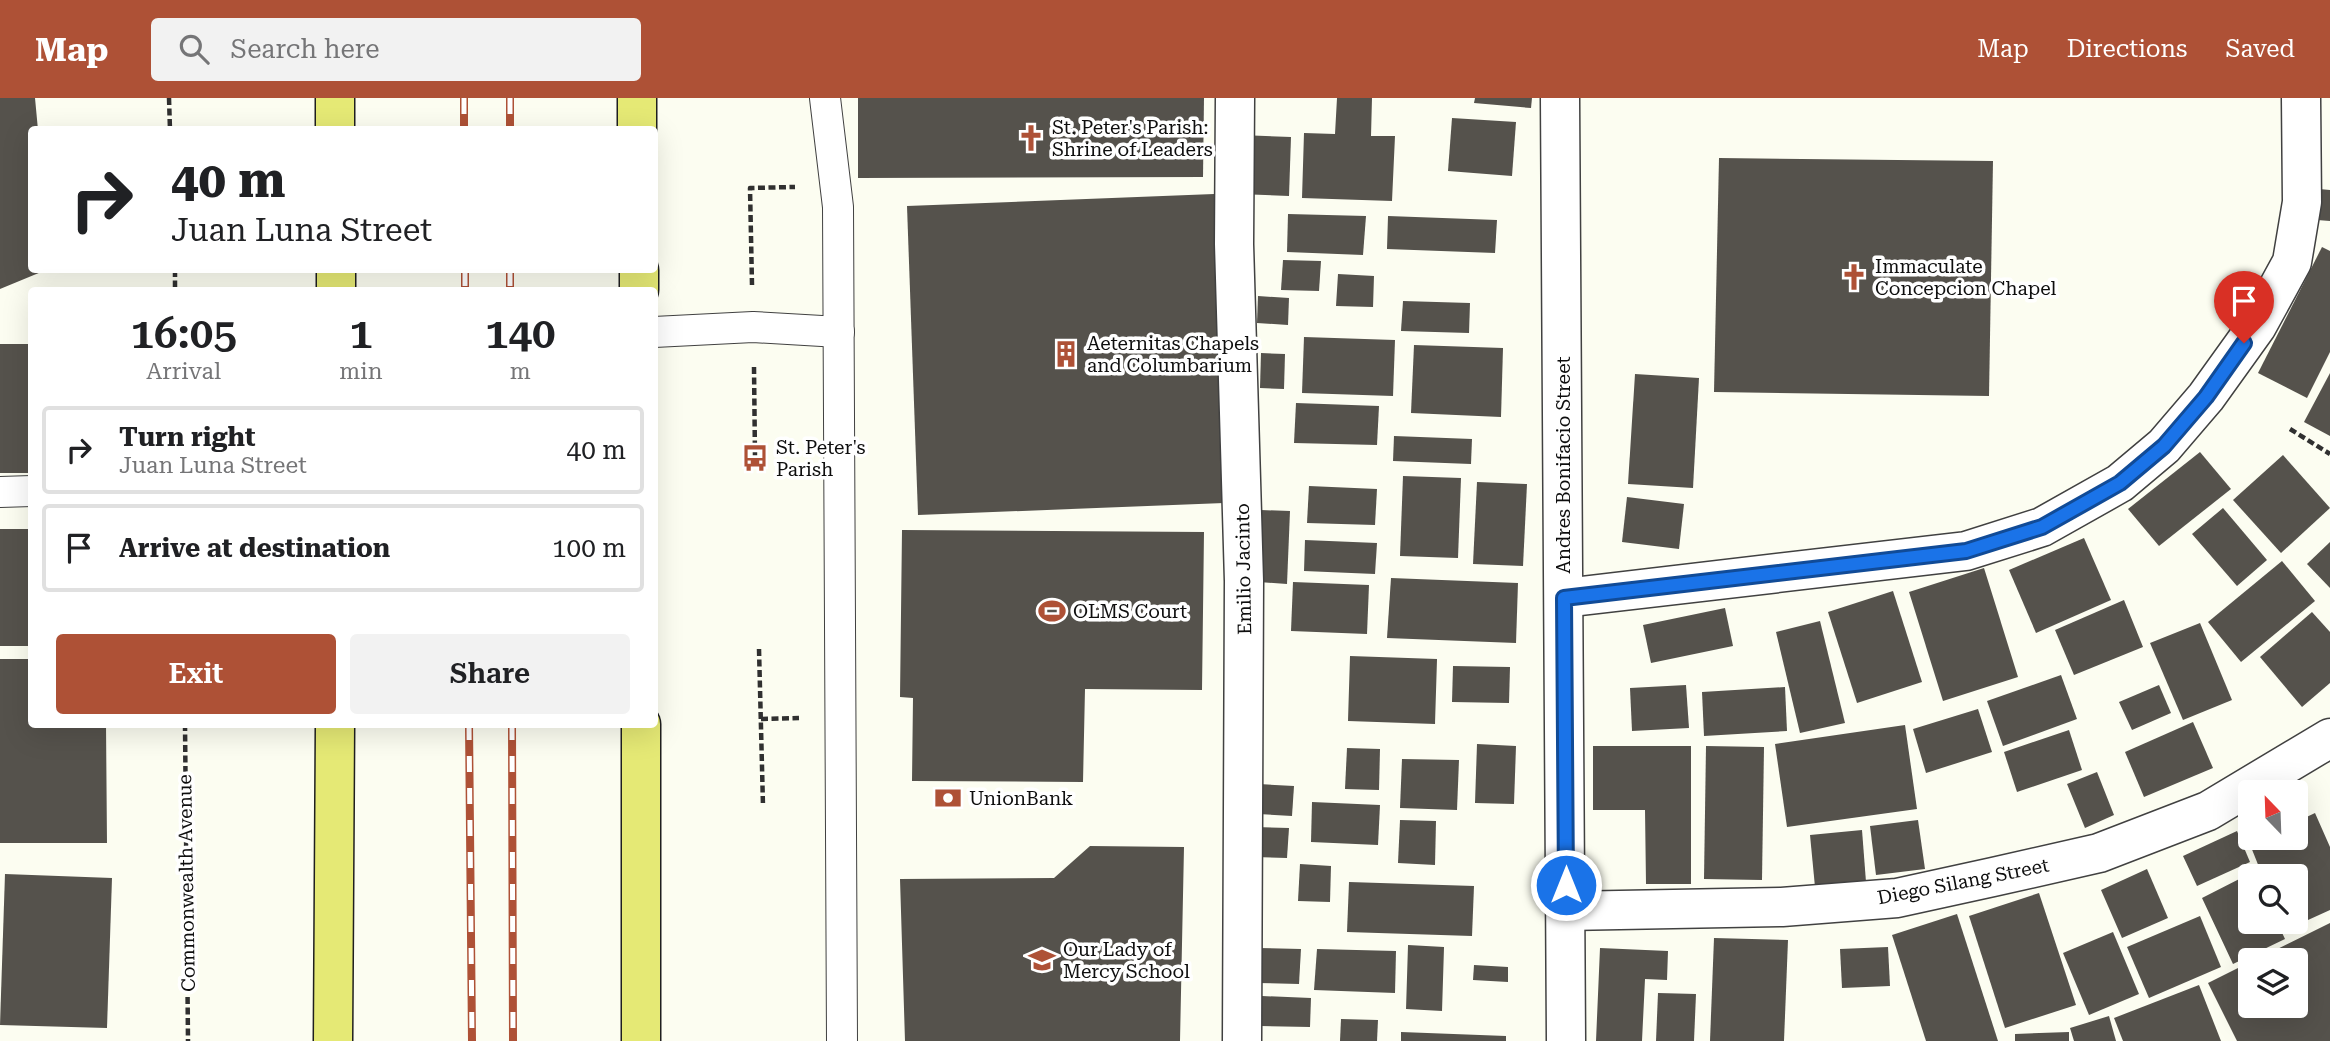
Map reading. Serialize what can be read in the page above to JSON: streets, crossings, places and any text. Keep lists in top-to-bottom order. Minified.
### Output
{"streets":{"street":["Andres Bonifacio Street","Emilio Jacinto","Diego Silang Street"],"path":["Commonwealth Avenue"]},"crossings":[["Andres Bonifacio Street","Diego Silang Street"]],"places":{"church":["St. Peter's Parish: Shrine of Leaders","Immaculate Concepcion Chapel"],"building":["Aeternitas Chapels and Columbarium"],"bus stop":["St. Peter's Parish"],"sports":["OLMS Court"],"bank":["UnionBank"],"school or university":["Our Lady of Mercy School"]},"north":"top left","page":{"header":"Map","search":"Search here","nav":["Map","Directions","Saved"],"turn":["40 m","Juan Luna Street"],"eta":["16:05","Arrival","1","min","140","m"],"list":[{"name":"Turn right","note":"Juan Luna Street","value":"40 m"},{"name":"Arrive at destination","value":"100 m"}],"buttons":["Exit","Share"]}}
